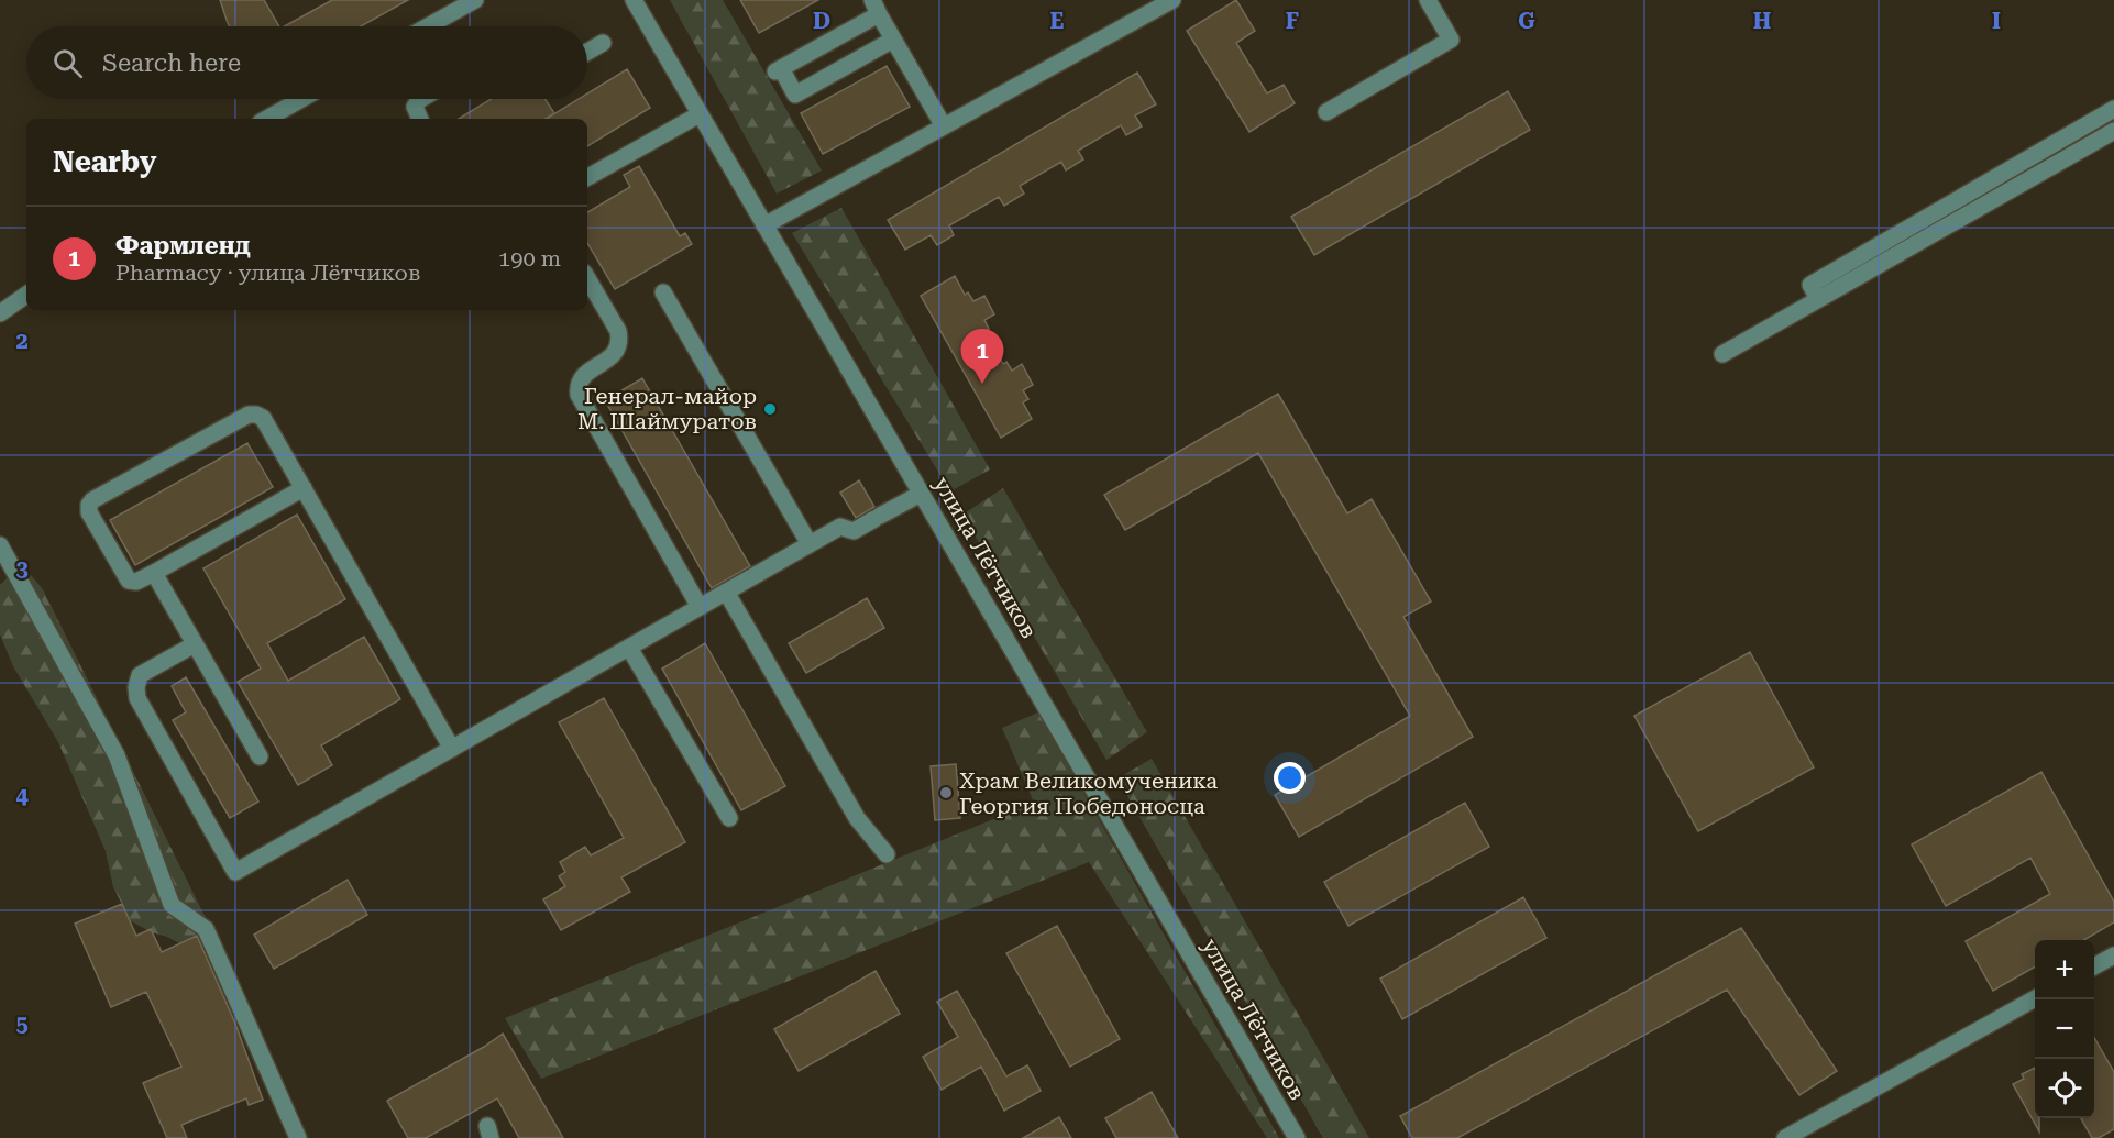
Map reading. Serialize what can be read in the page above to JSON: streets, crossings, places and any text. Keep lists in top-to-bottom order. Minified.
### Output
{"streets":{"street":["улица Лётчиков"]},"places":["Генерал-майор М. Шаймуратов","Храм Великомученика Георгия Победоносца"],"page":{"search":"Search here","heading":"Nearby","list":[{"mark":"1","name":"Фармленд","note":"Pharmacy · улица Лётчиков","value":"190 m"}],"pins":"1","map_buttons":["+","−"]},"grid":{"columns":["D","E","F","G","H","I"],"rows":["2","3","4","5"]}}
